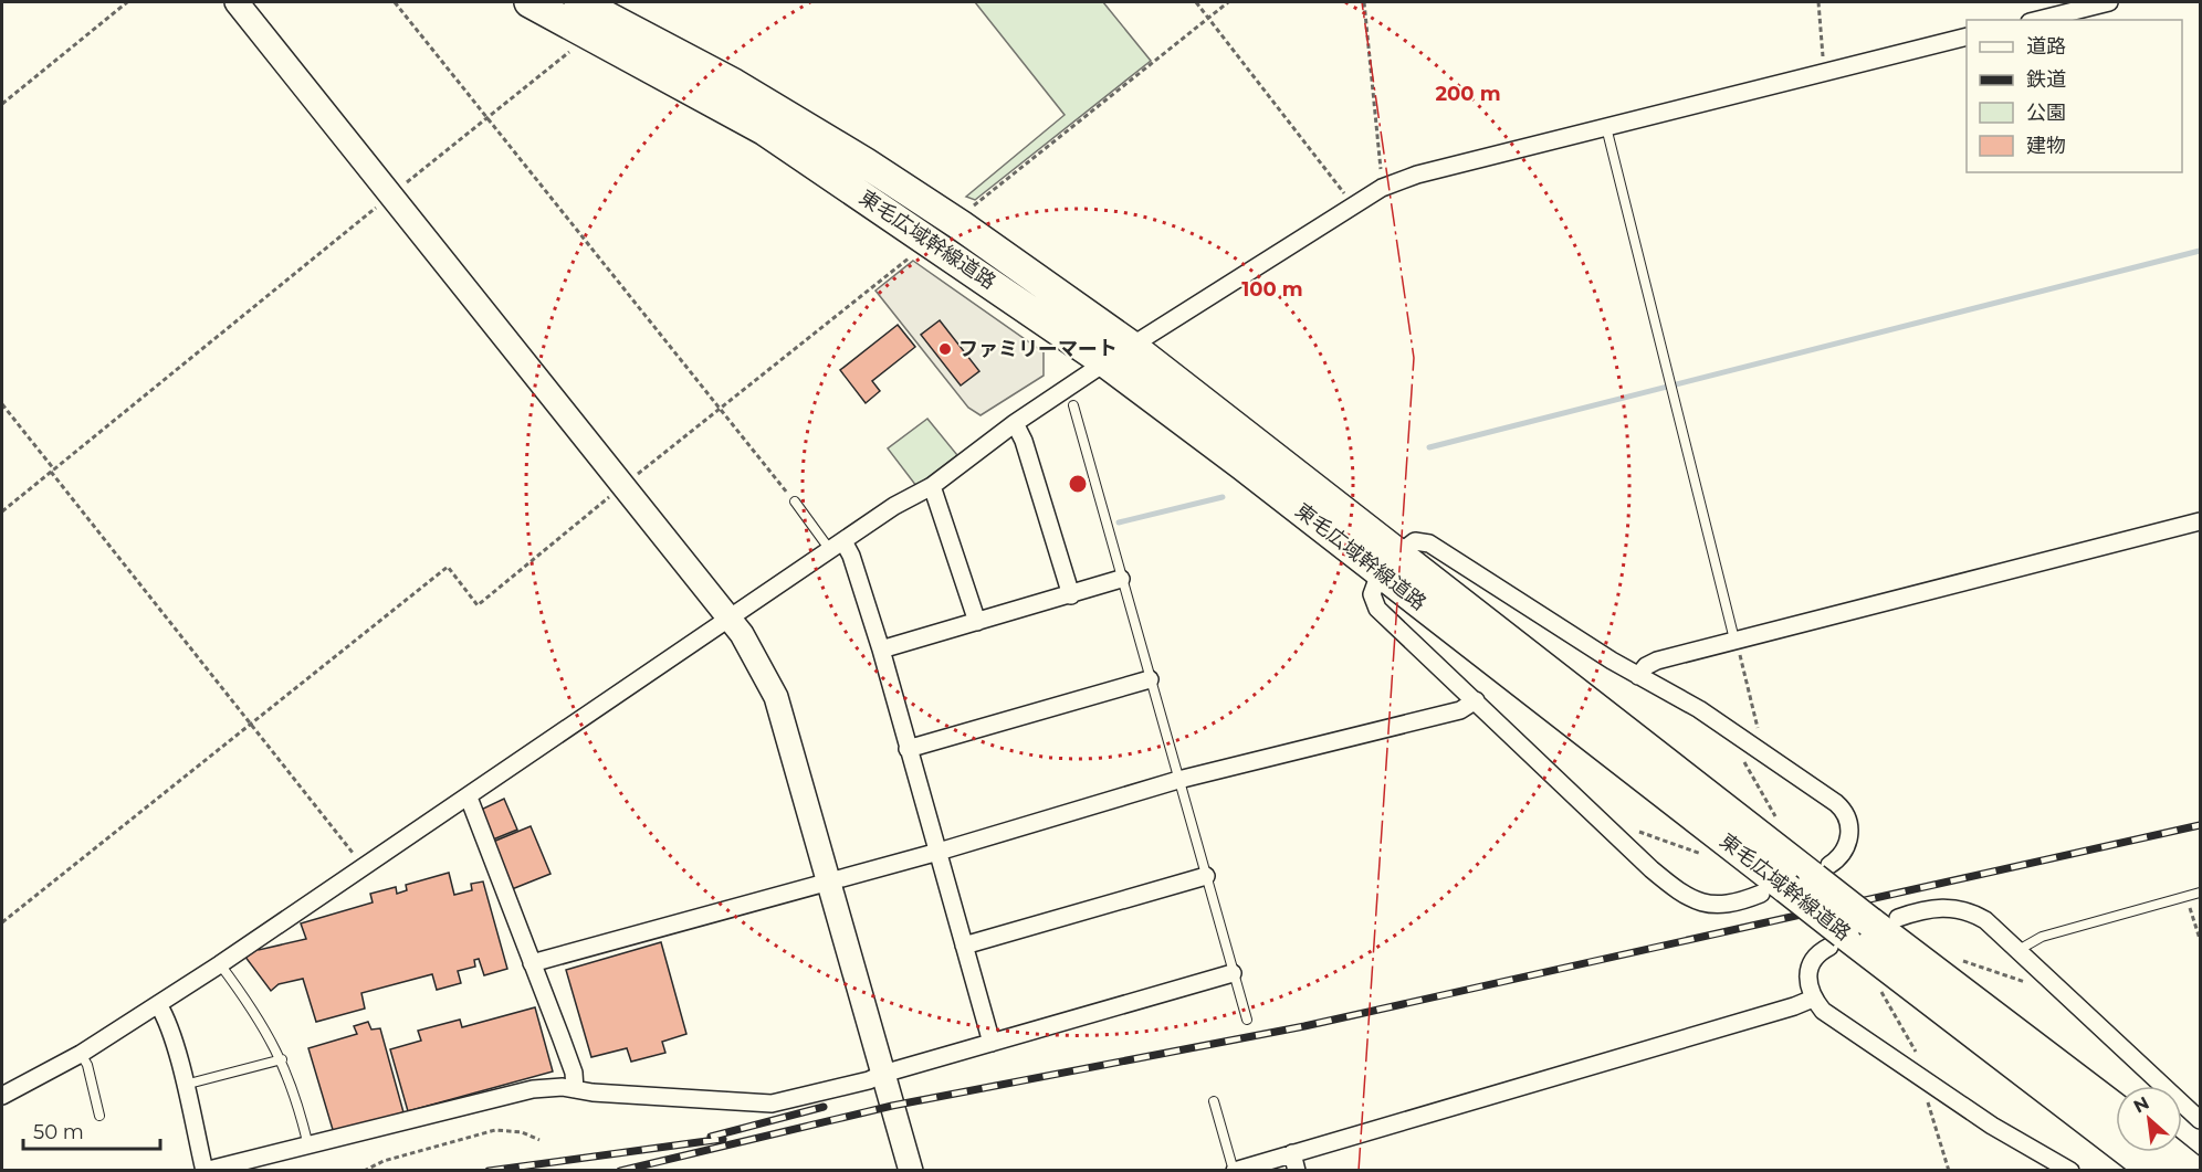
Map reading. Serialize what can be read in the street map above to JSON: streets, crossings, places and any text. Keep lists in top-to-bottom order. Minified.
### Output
{"streets":{"highway":["東毛広域幹線道路"]},"places":["ファミリーマート"],"legend":["道路","鉄道","公園","建物"],"scale_bar":"50 m","north":"top left","rings":["200 m","100 m"]}
